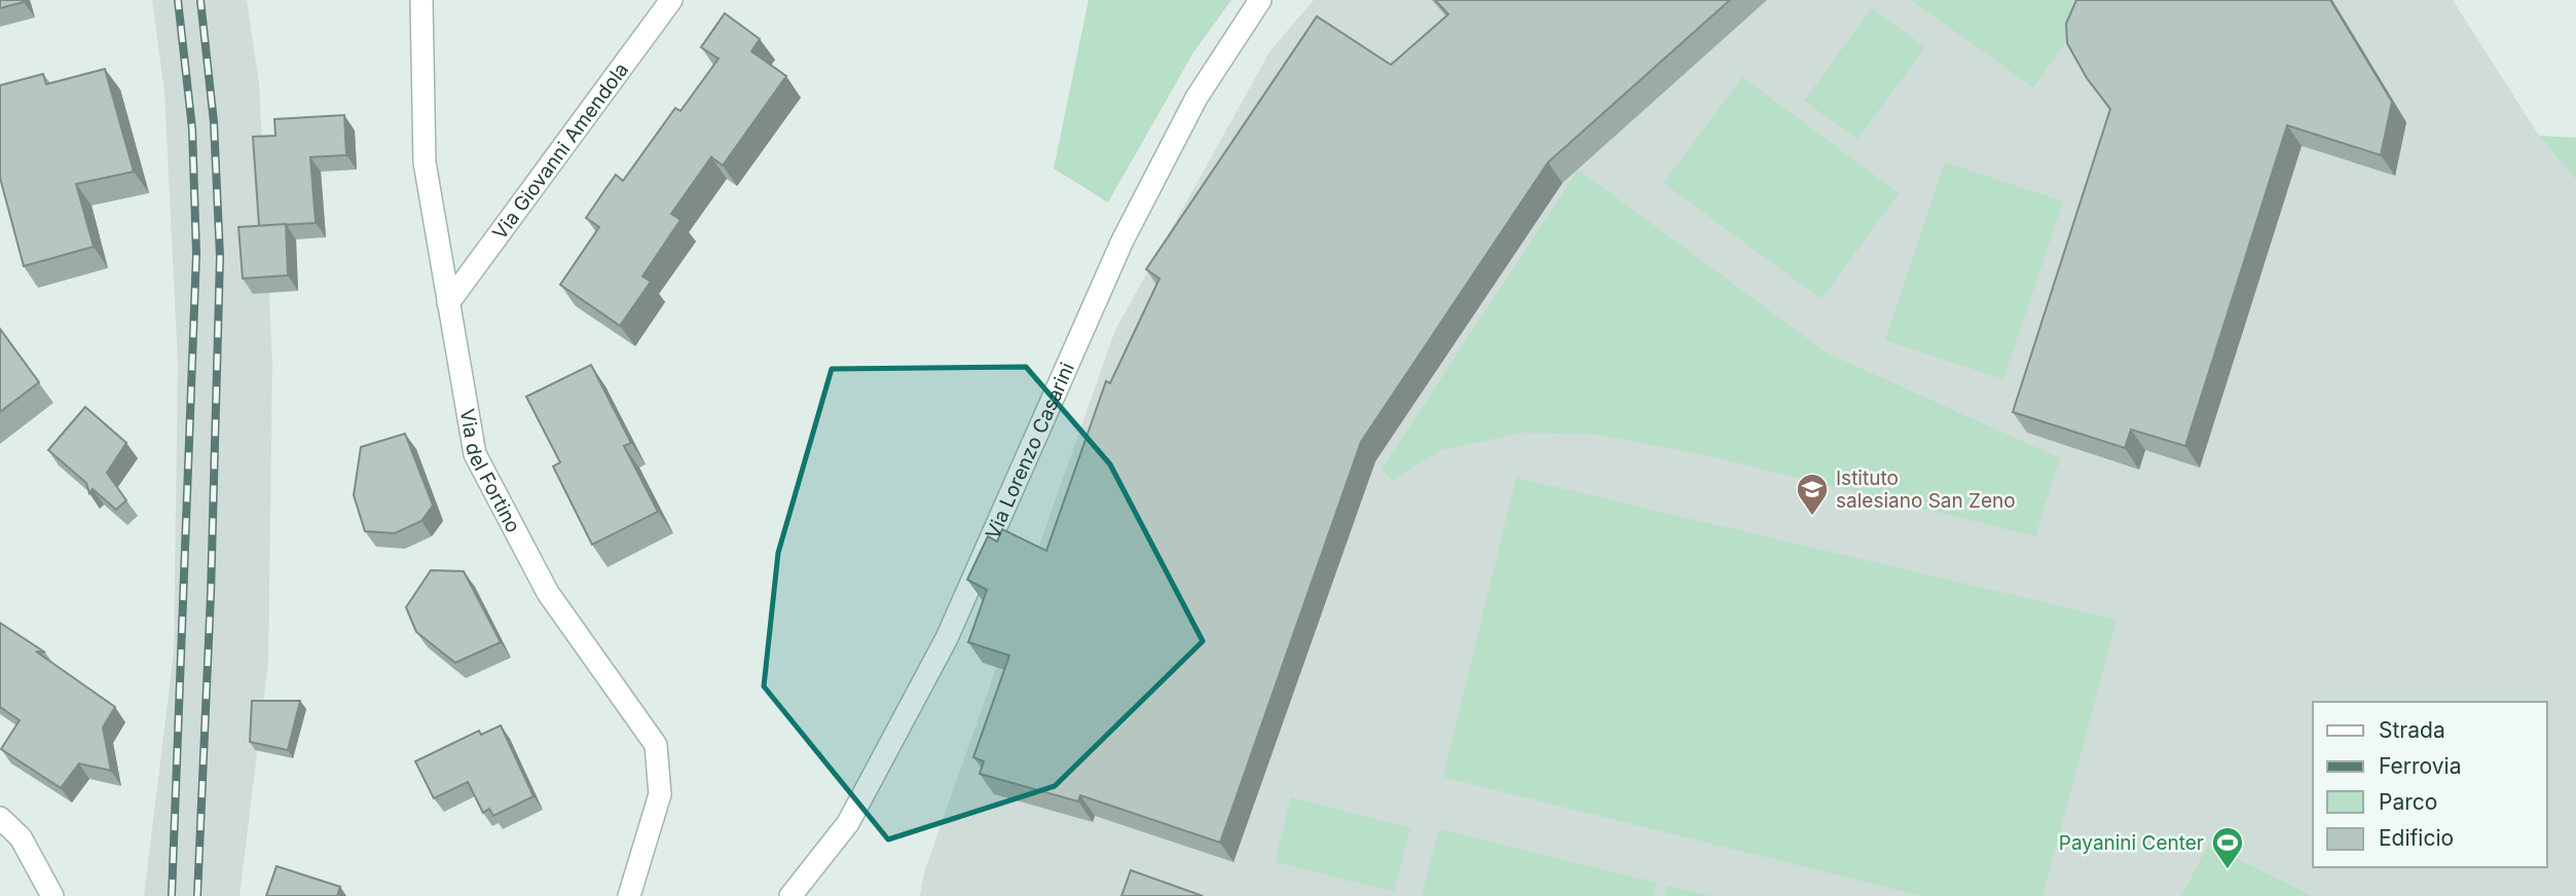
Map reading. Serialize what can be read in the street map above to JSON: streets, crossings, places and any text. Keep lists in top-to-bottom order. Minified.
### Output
{"streets":{"street":["Via Giovanni Amendola","Via Lorenzo Casarini","Via del Fortino"]},"crossings":[["Via Giovanni Amendola","Via del Fortino"]],"places":{"school or university":["Istituto salesiano San Zeno"],"sports":["Payanini Center"]},"legend":["Strada","Ferrovia","Parco","Edificio"]}
